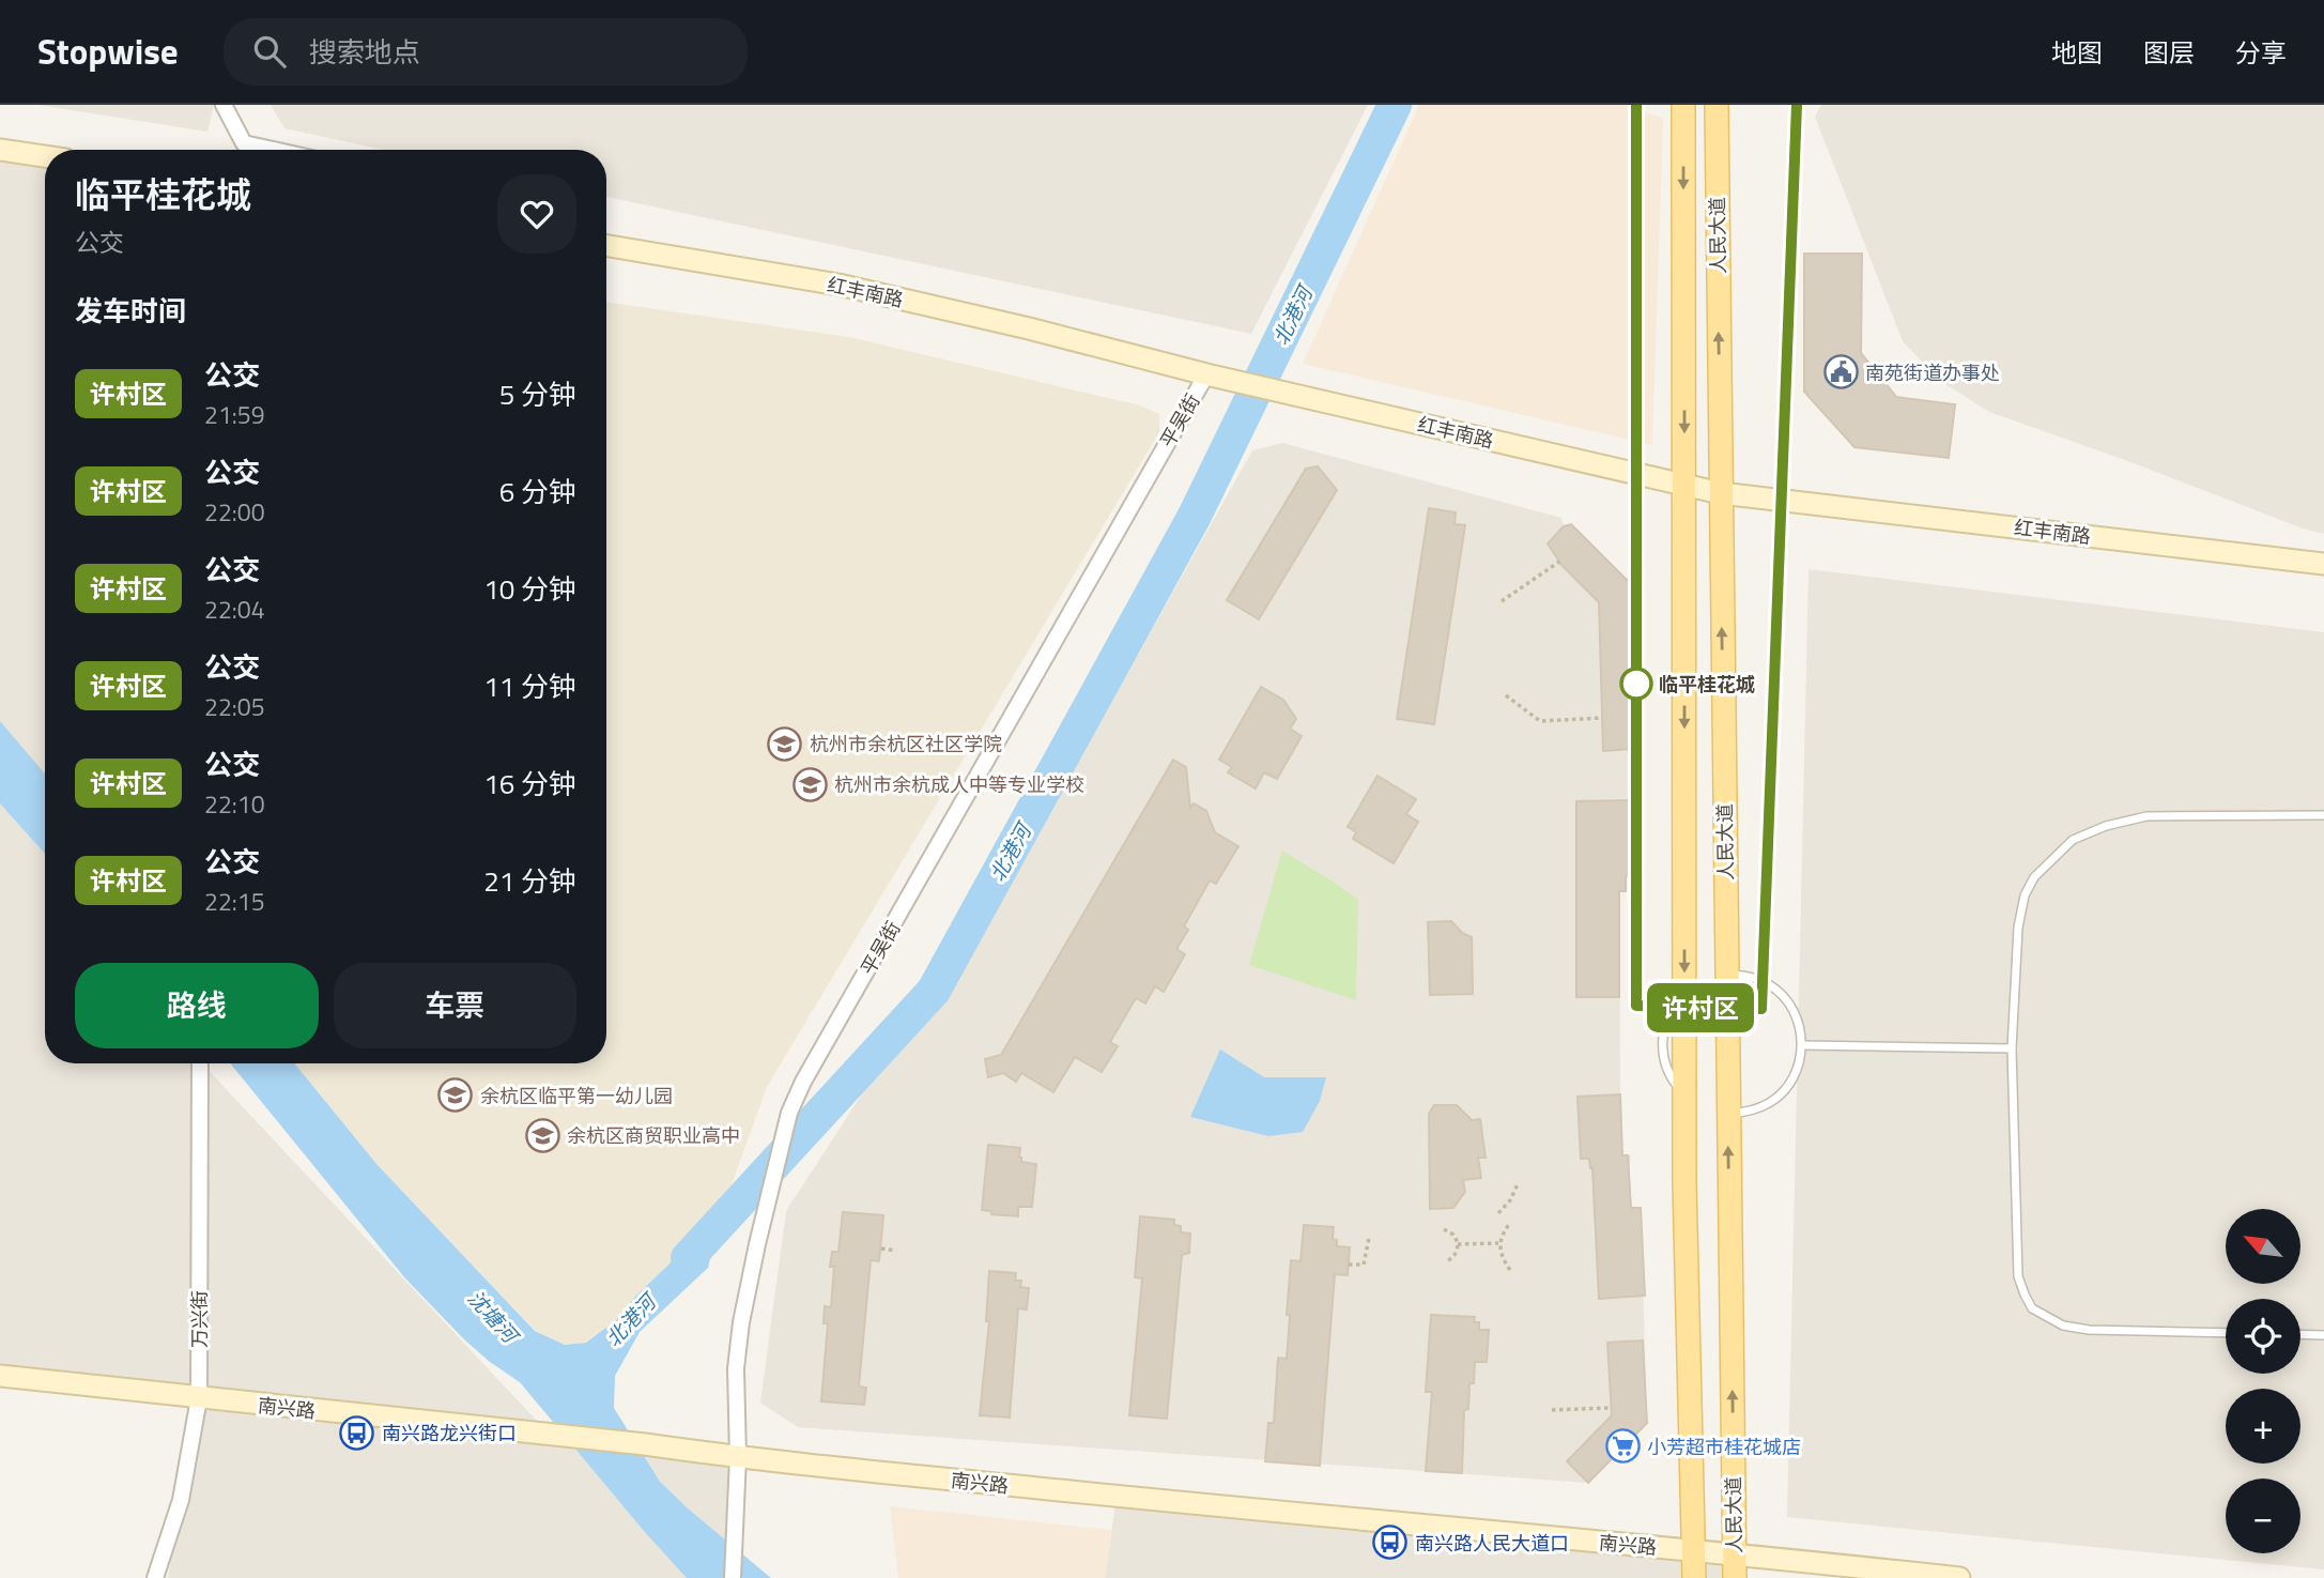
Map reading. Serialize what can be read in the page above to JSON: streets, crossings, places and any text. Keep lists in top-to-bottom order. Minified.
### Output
{"streets":{"main road":["人民大道"],"street":["红丰南路","平吴街","万兴街","南兴路"]},"crossings":[["人民大道","红丰南路"],["人民大道","南兴路"],["红丰南路","平吴街"],["平吴街","南兴路"],["万兴街","南兴路"]],"water":["北港河","沈塘河"],"places":{"public building":["南苑街道办事处"],"other":["临平桂花城"],"school or university":["杭州市余杭区社区学院","杭州市余杭成人中等专业学校","余杭区临平第一幼儿园","余杭区商贸职业高中"],"bus stop":["南兴路龙兴街口","南兴路人民大道口"],"supermarket":["小芳超市桂花城店"]},"lines":["bus line 许村区"],"north":"top left","page":{"header":"Stopwise","search":"搜索地点","nav":["地图","图层","分享"],"on_map":"许村区","heading":[["临平桂花城","公交"],"发车时间"],"list":[{"mark":"许村区","name":"公交","note":"21:59","value":"5 分钟"},{"mark":"许村区","name":"公交","note":"22:00","value":"6 分钟"},{"mark":"许村区","name":"公交","note":"22:04","value":"10 分钟"},{"mark":"许村区","name":"公交","note":"22:05","value":"11 分钟"},{"mark":"许村区","name":"公交","note":"22:10","value":"16 分钟"},{"mark":"许村区","name":"公交","note":"22:15","value":"21 分钟"}],"buttons":["路线","车票"],"map_buttons":["+","−"]}}
